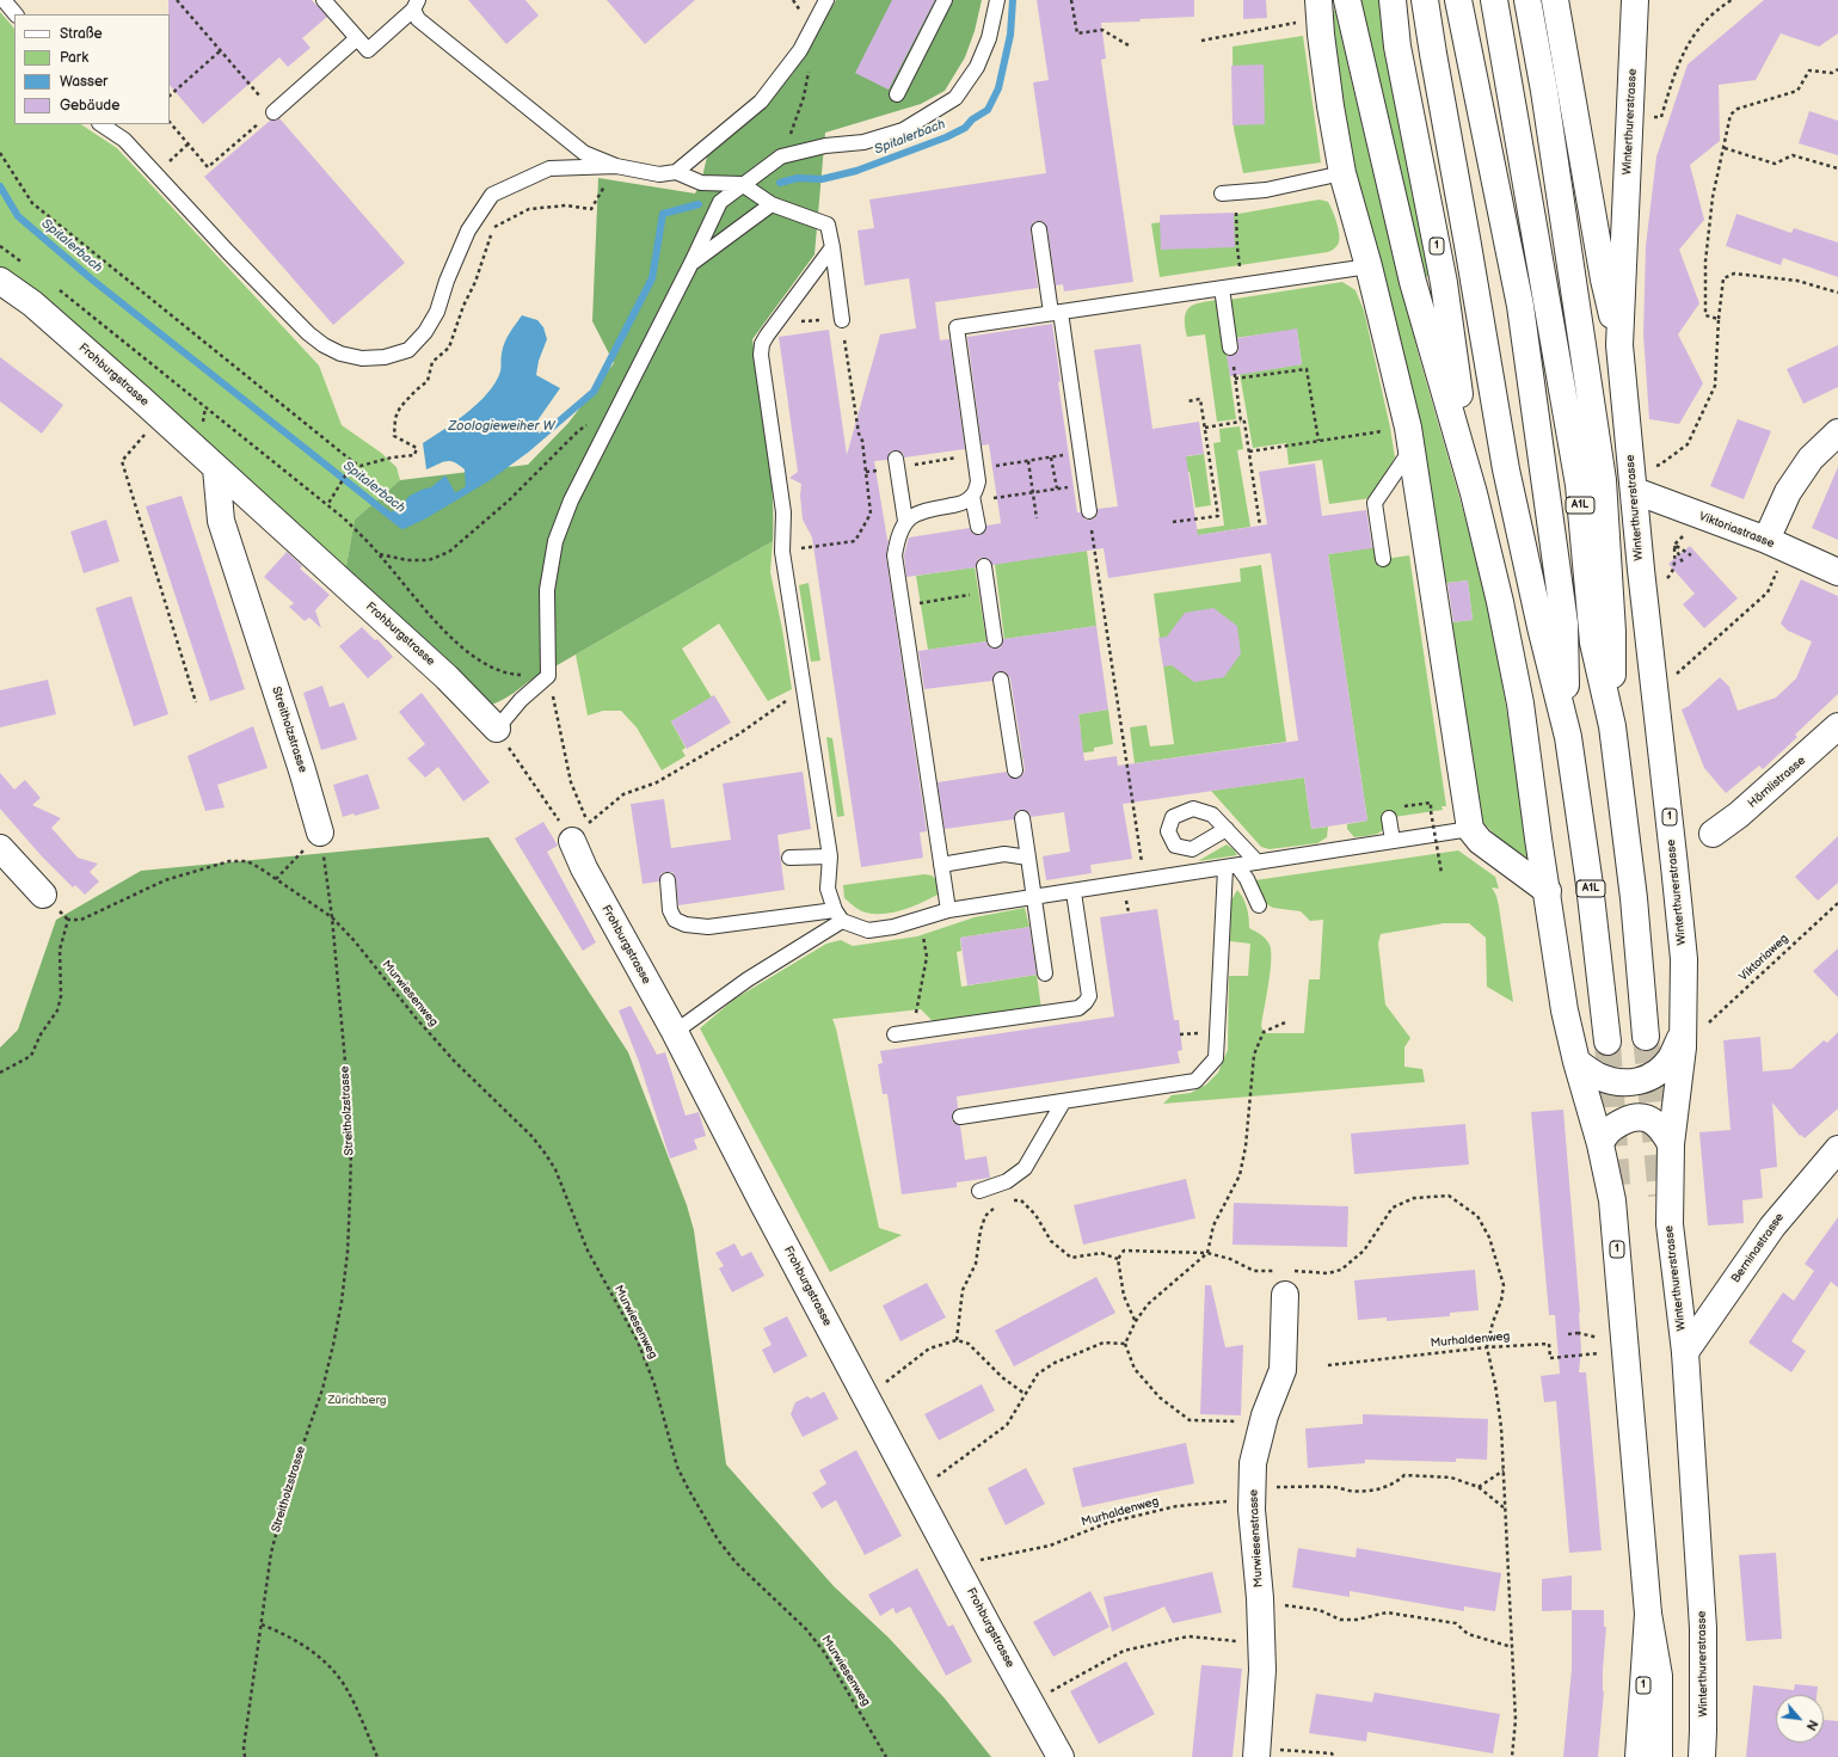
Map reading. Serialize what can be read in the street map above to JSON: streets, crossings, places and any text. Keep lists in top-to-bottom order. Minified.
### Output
{"streets":{"main road":["Winterthurerstrasse","1","Frohburgstrasse","A1L","Viktoriastrasse","Streitholzstrasse","Hörnlistrasse","Berninastrasse","Murwiesenstrasse"],"path":["Viktoriaweg","Murwiesenweg","Murhaldenweg"]},"crossings":[["Winterthurerstrasse","1"],["Winterthurerstrasse","Viktoriastrasse"],["Winterthurerstrasse","Viktoriaweg"],["Winterthurerstrasse","Berninastrasse"],["Frohburgstrasse","Streitholzstrasse"],["Streitholzstrasse","Murwiesenweg"]],"water":["Spitalerbach","Zoologieweiher W"],"parks":["Zürichberg"],"legend":["Straße","Park","Wasser","Gebäude"],"north":"bottom right"}
